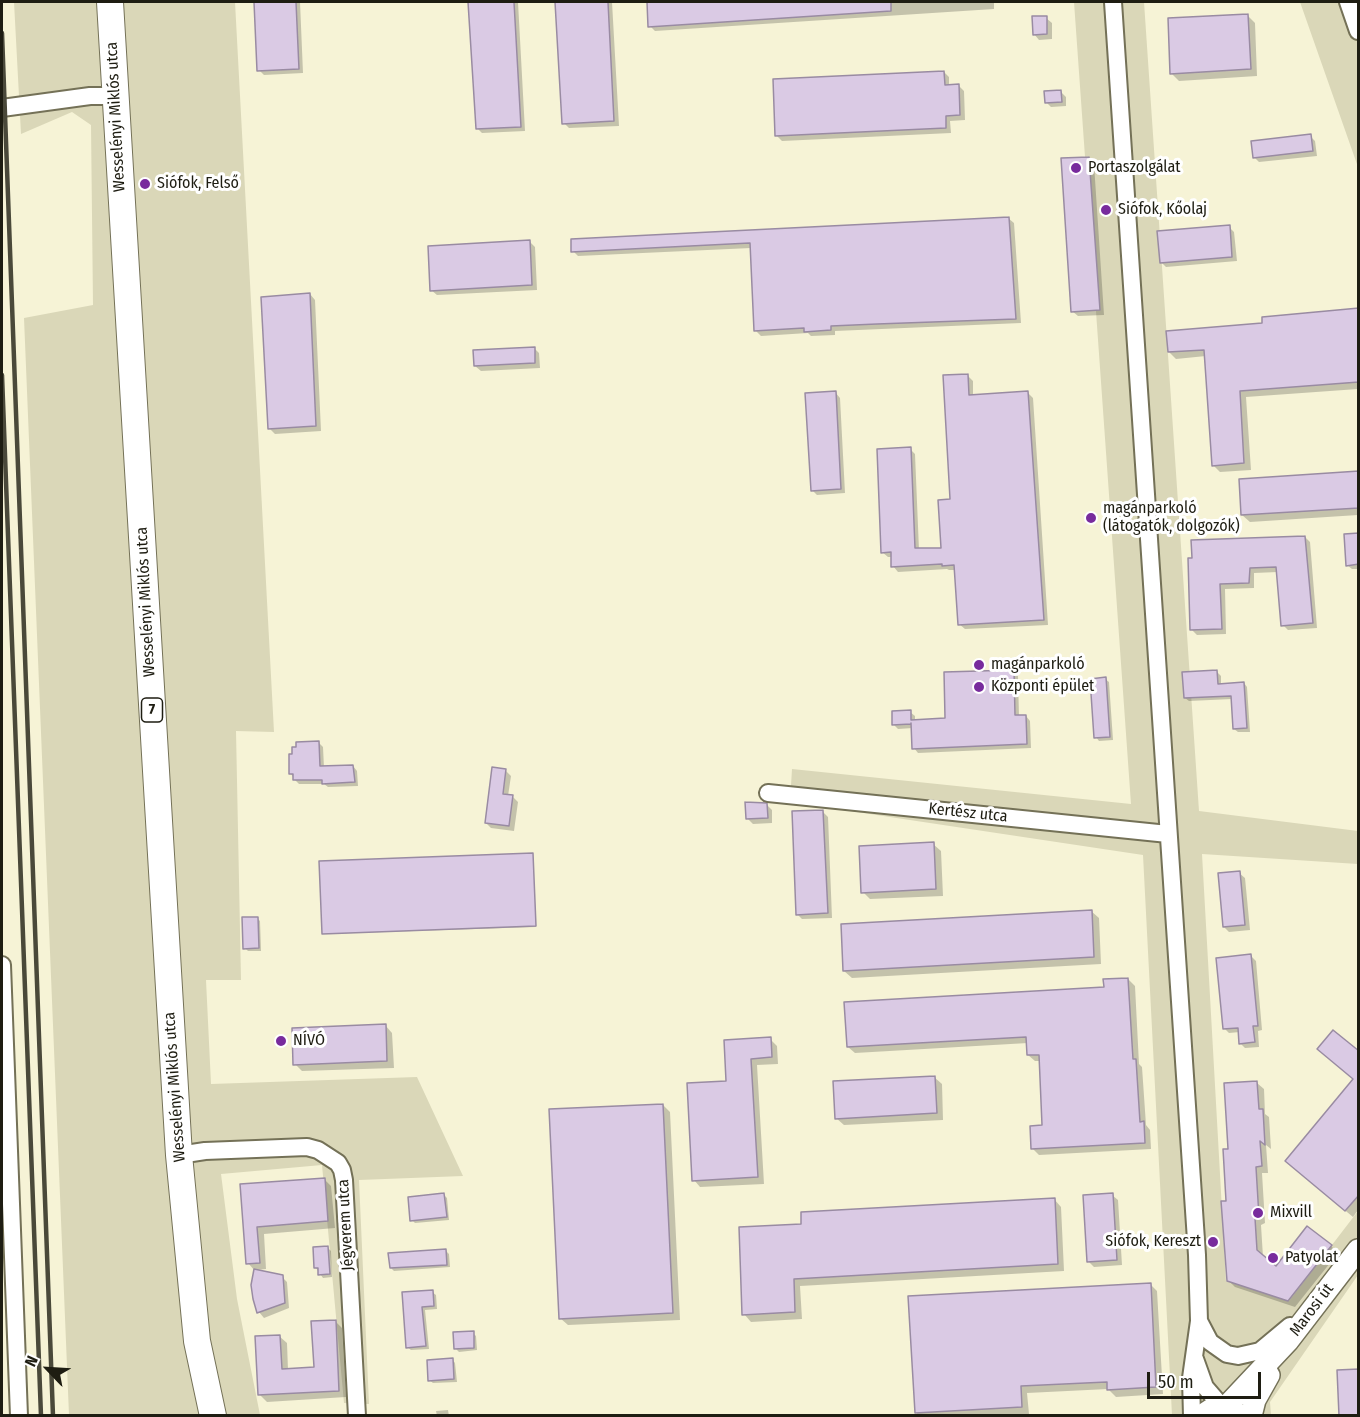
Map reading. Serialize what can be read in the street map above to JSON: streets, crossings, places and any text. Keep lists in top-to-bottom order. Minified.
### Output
{"streets":{"main road":["Wesselényi Miklós utca","7"],"street":["Kertész utca","Jégverem utca","Marosi út"]},"crossings":[["Wesselényi Miklós utca","Jégverem utca"]],"places":["Portaszolgálat","Siófok, Felső","Siófok, Kőolaj","magánparkoló (látogatók, dolgozók)","magánparkoló","Központi épület","NÍVÓ","Mixvill","Siófok, Kereszt","Patyolat"],"scale_bar":"50 m","north":"top left"}
